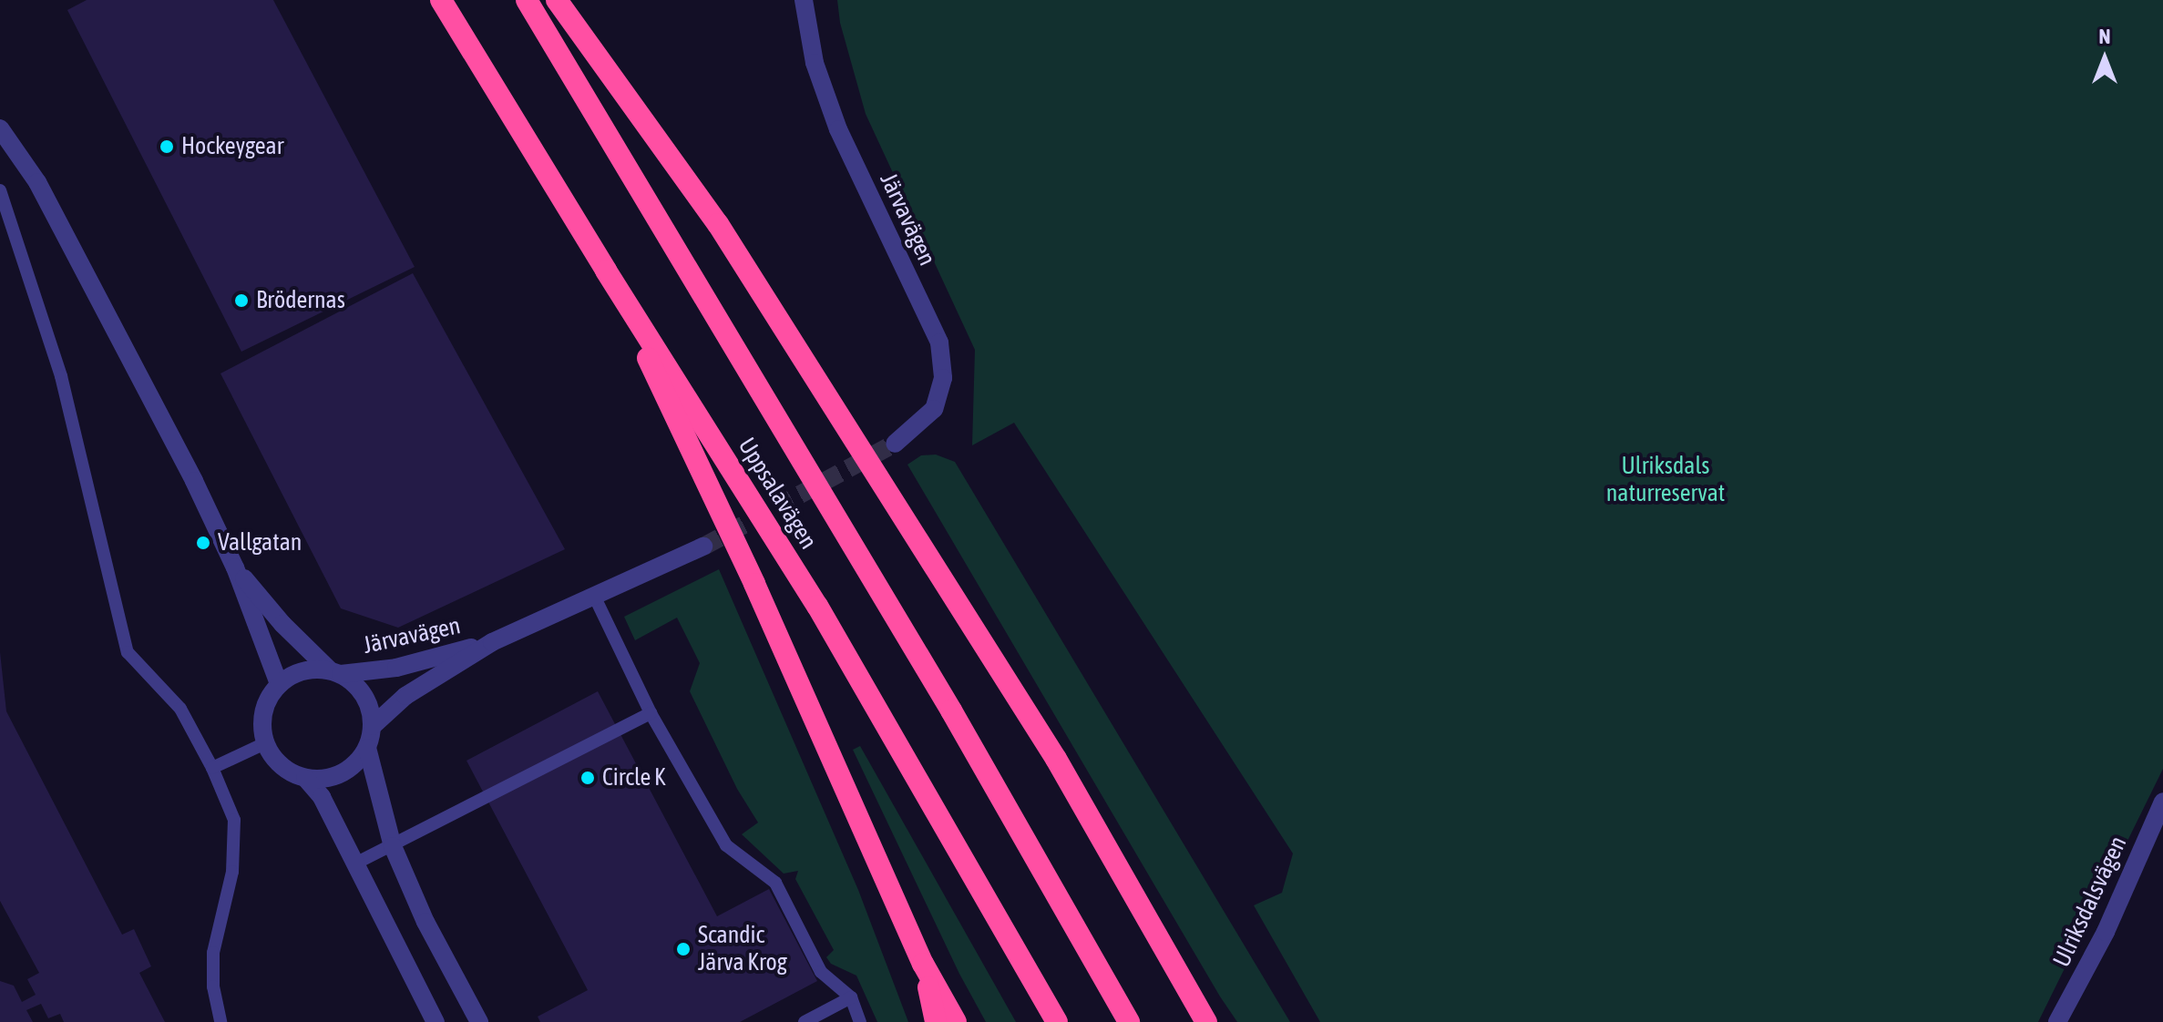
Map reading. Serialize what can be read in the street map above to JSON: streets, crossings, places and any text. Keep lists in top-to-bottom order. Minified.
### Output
{"streets":{"highway":["Uppsalavägen"],"street":["Järvavägen","Ulriksdalsvägen"]},"parks":["Ulriksdals naturreservat"],"places":["Hockeygear","Brödernas","Vallgatan","Circle K","Scandic Järva Krog"],"north":"top"}
